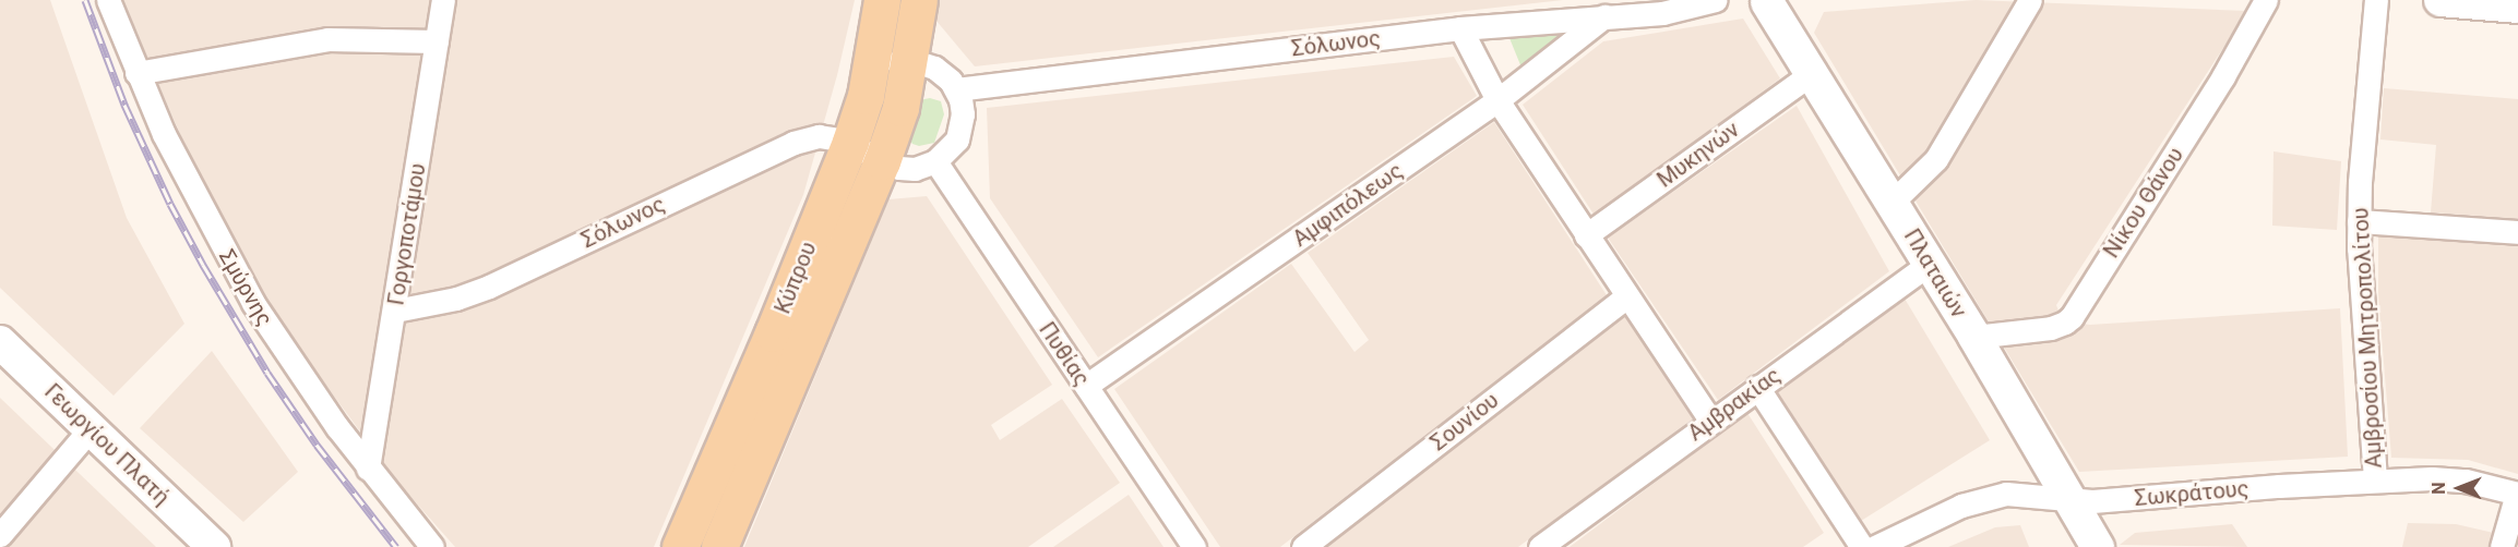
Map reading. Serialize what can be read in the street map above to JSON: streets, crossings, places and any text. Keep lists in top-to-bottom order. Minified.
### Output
{"streets":{"main road":["Κύπρου"],"street":["Σόλωνος","Μυκηνών","Νίκου Θάνου","Αμφιπόλεως","Γοργοποτάμου","Πλαταιών","Σμύρνης","Αμβροσίου Μητροπολίτου","Πυθίας","Αμβρακίας","Σουνίου","Γεωργίου Πλατή","Σωκράτους"]},"crossings":[["Σόλωνος","Αμφιπόλεως"],["Σόλωνος","Γοργοποτάμου"],["Σόλωνος","Κύπρου"],["Μυκηνών","Πλαταιών"],["Νίκου Θάνου","Πλαταιών"],["Αμφιπόλεως","Πυθίας"],["Γοργοποτάμου","Σμύρνης"],["Πλαταιών","Αμβρακίας"],["Πλαταιών","Σωκράτους"],["Αμβροσίου Μητροπολίτου","Σωκράτους"]],"north":"left"}
